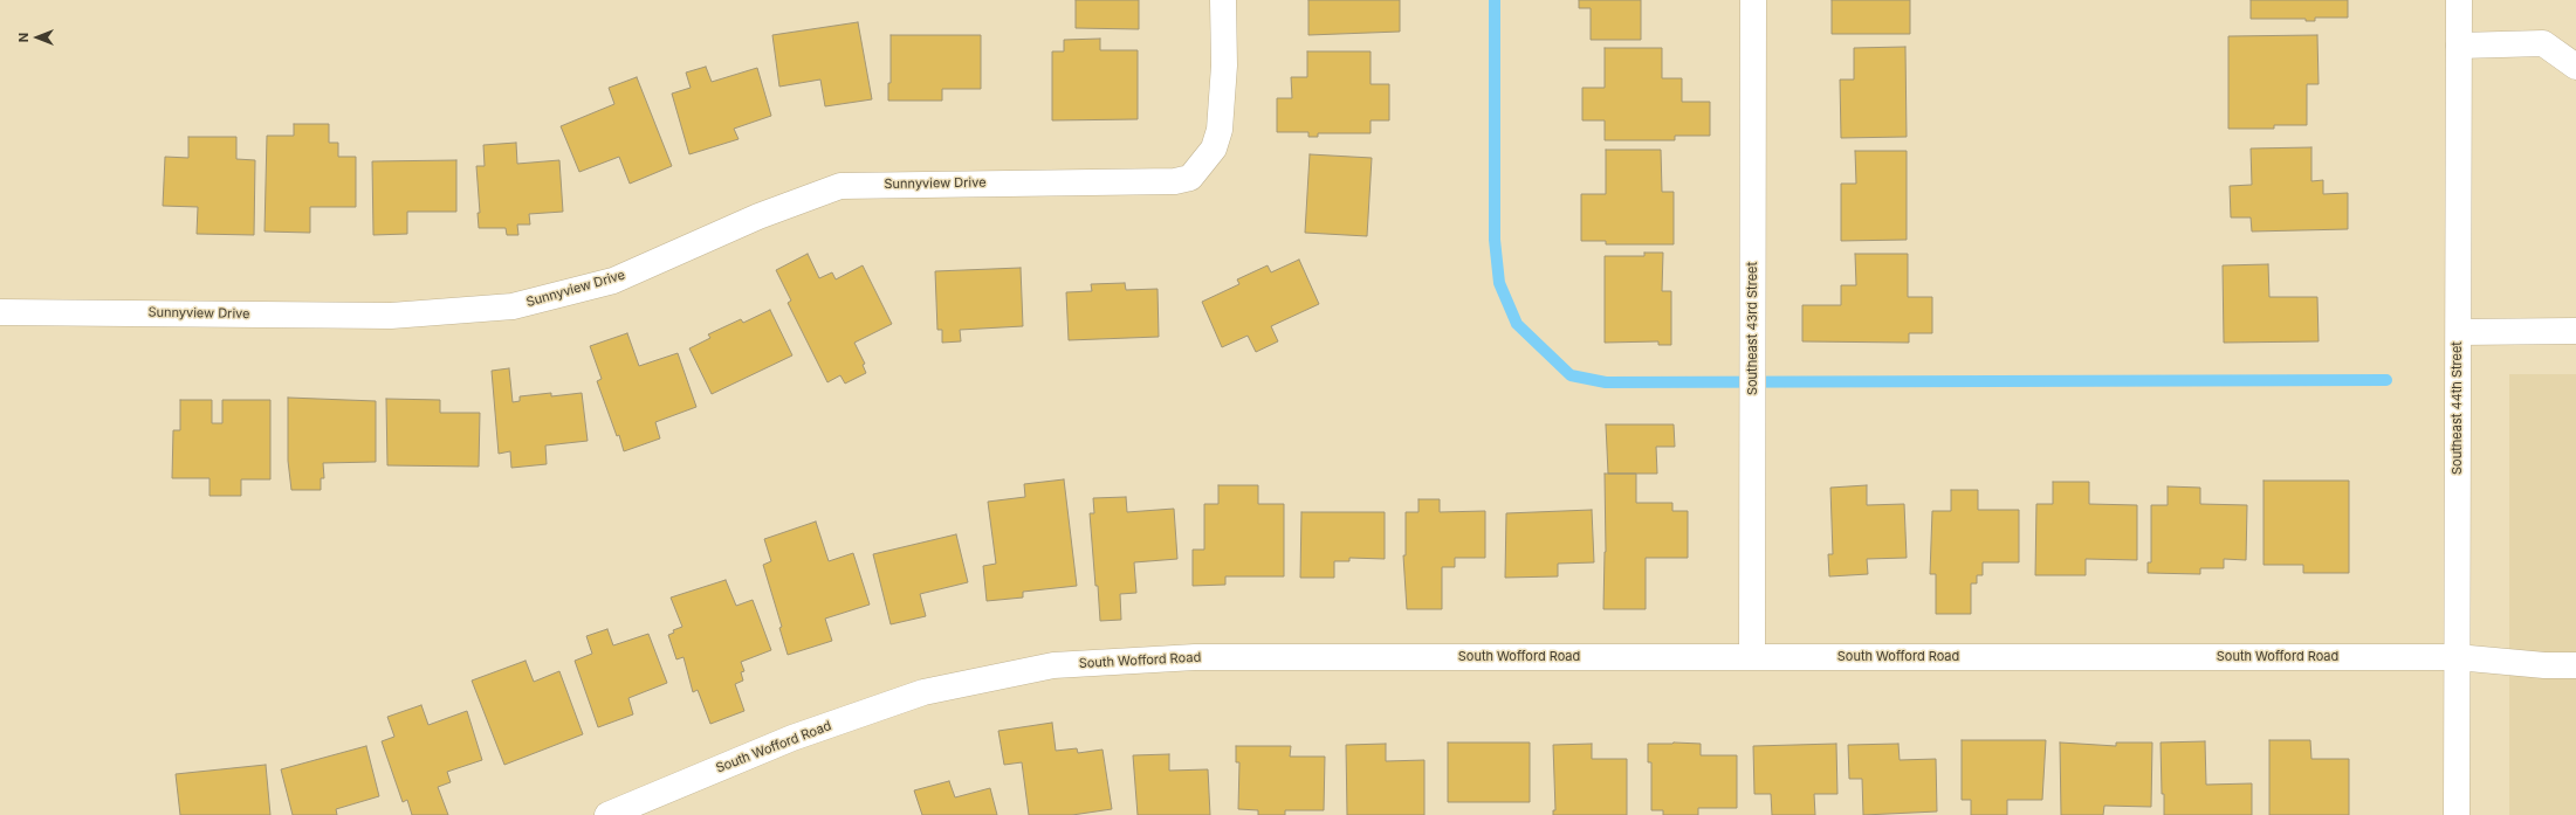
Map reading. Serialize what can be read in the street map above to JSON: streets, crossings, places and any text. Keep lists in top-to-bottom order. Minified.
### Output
{"streets":{"street":["Sunnyview Drive","Southeast 43rd Street","Southeast 44th Street","South Wofford Road"]},"crossings":[["Southeast 43rd Street","South Wofford Road"],["Southeast 44th Street","South Wofford Road"]],"north":"left"}
